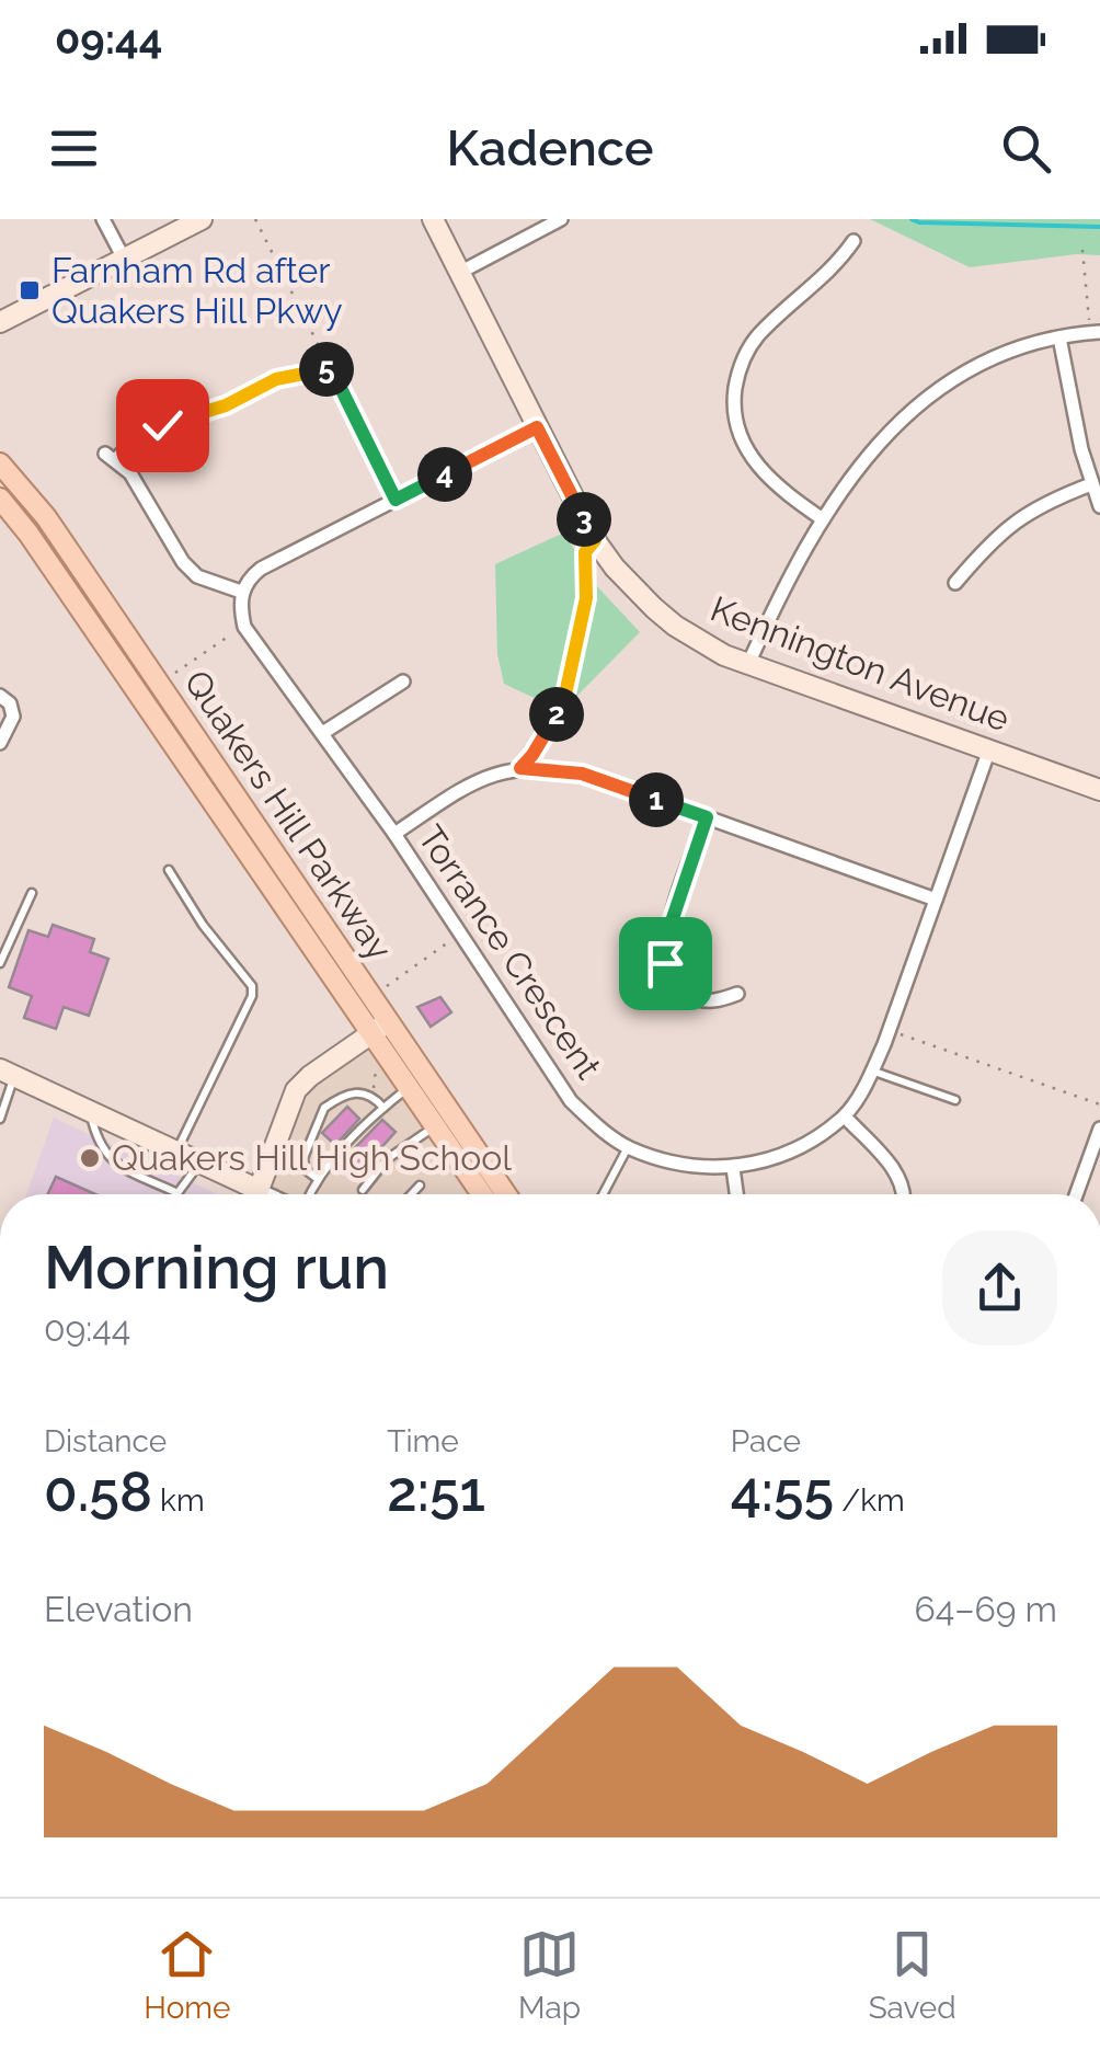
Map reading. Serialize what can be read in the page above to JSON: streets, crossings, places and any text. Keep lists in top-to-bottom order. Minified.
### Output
{"streets":{"main road":["Quakers Hill Parkway"],"street":["Kennington Avenue","Torrance Crescent"]},"crossings":[["Kennington Avenue","Torrance Crescent"]],"places":{"transit":["Farnham Rd after Quakers Hill Pkwy"],"other":["Quakers Hill High School"]},"page":{"status":"09:44","header":"Kadence","pins":["5","4","3","2","1"],"heading":["Morning run","09:44"],"stats":[["Distance","0.58 km"],["Time","2:51"],["Pace","4:55 /km"]],"chart":["Elevation","64–69 m"],"tabs":["Home","Map","Saved"]}}
